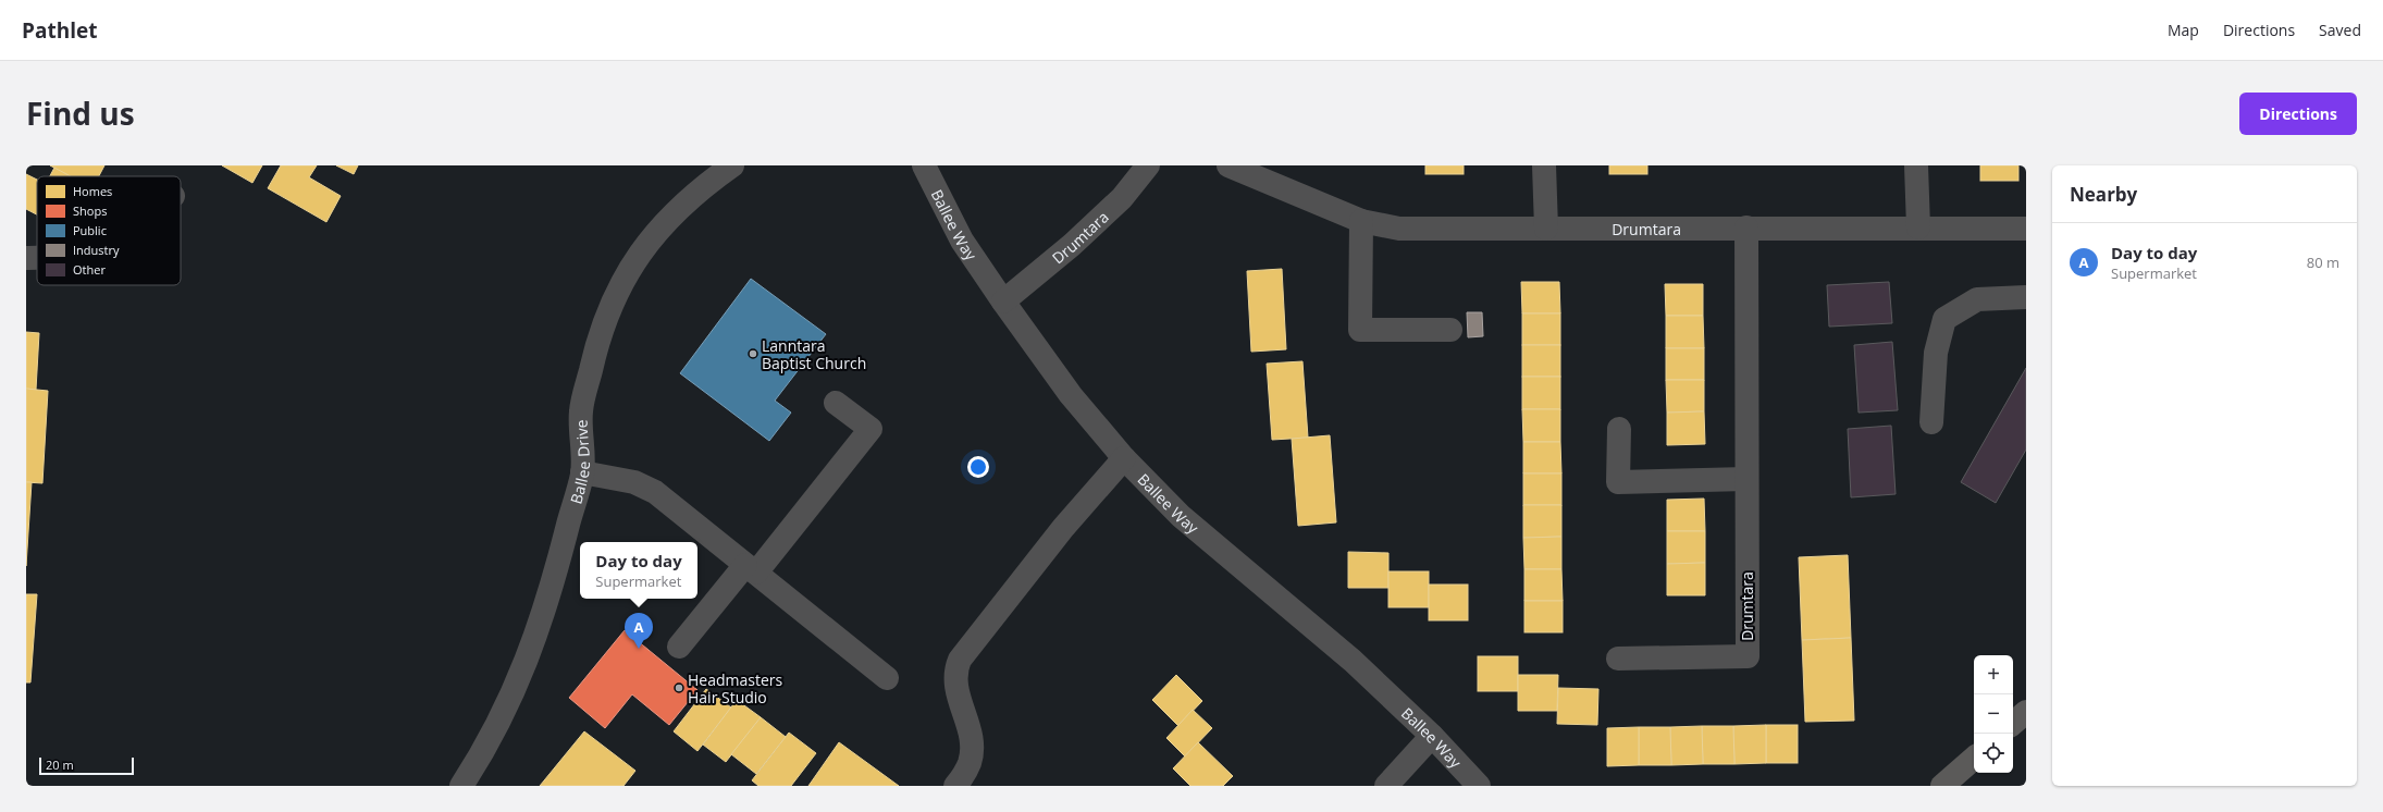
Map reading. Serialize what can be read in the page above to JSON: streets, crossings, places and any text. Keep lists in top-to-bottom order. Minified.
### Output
{"streets":{"street":["Ballee Way","Drumtara","Ballee Drive"]},"crossings":[["Ballee Way","Drumtara"]],"places":["Lanntara Baptist Church","Headmasters Hair Studio"],"legend":["Homes","Shops","Public","Industry","Other"],"scale_bar":"20 m","page":{"header":"Pathlet","nav":["Map","Directions","Saved"],"title":"Find us","buttons":"Directions","heading":"Nearby","list":[{"mark":"A","name":"Day to day","note":"Supermarket","value":"80 m"}],"popup":["Day to day","Supermarket"],"pins":"A","map_buttons":["+","−"],"scale":"20 m"}}
